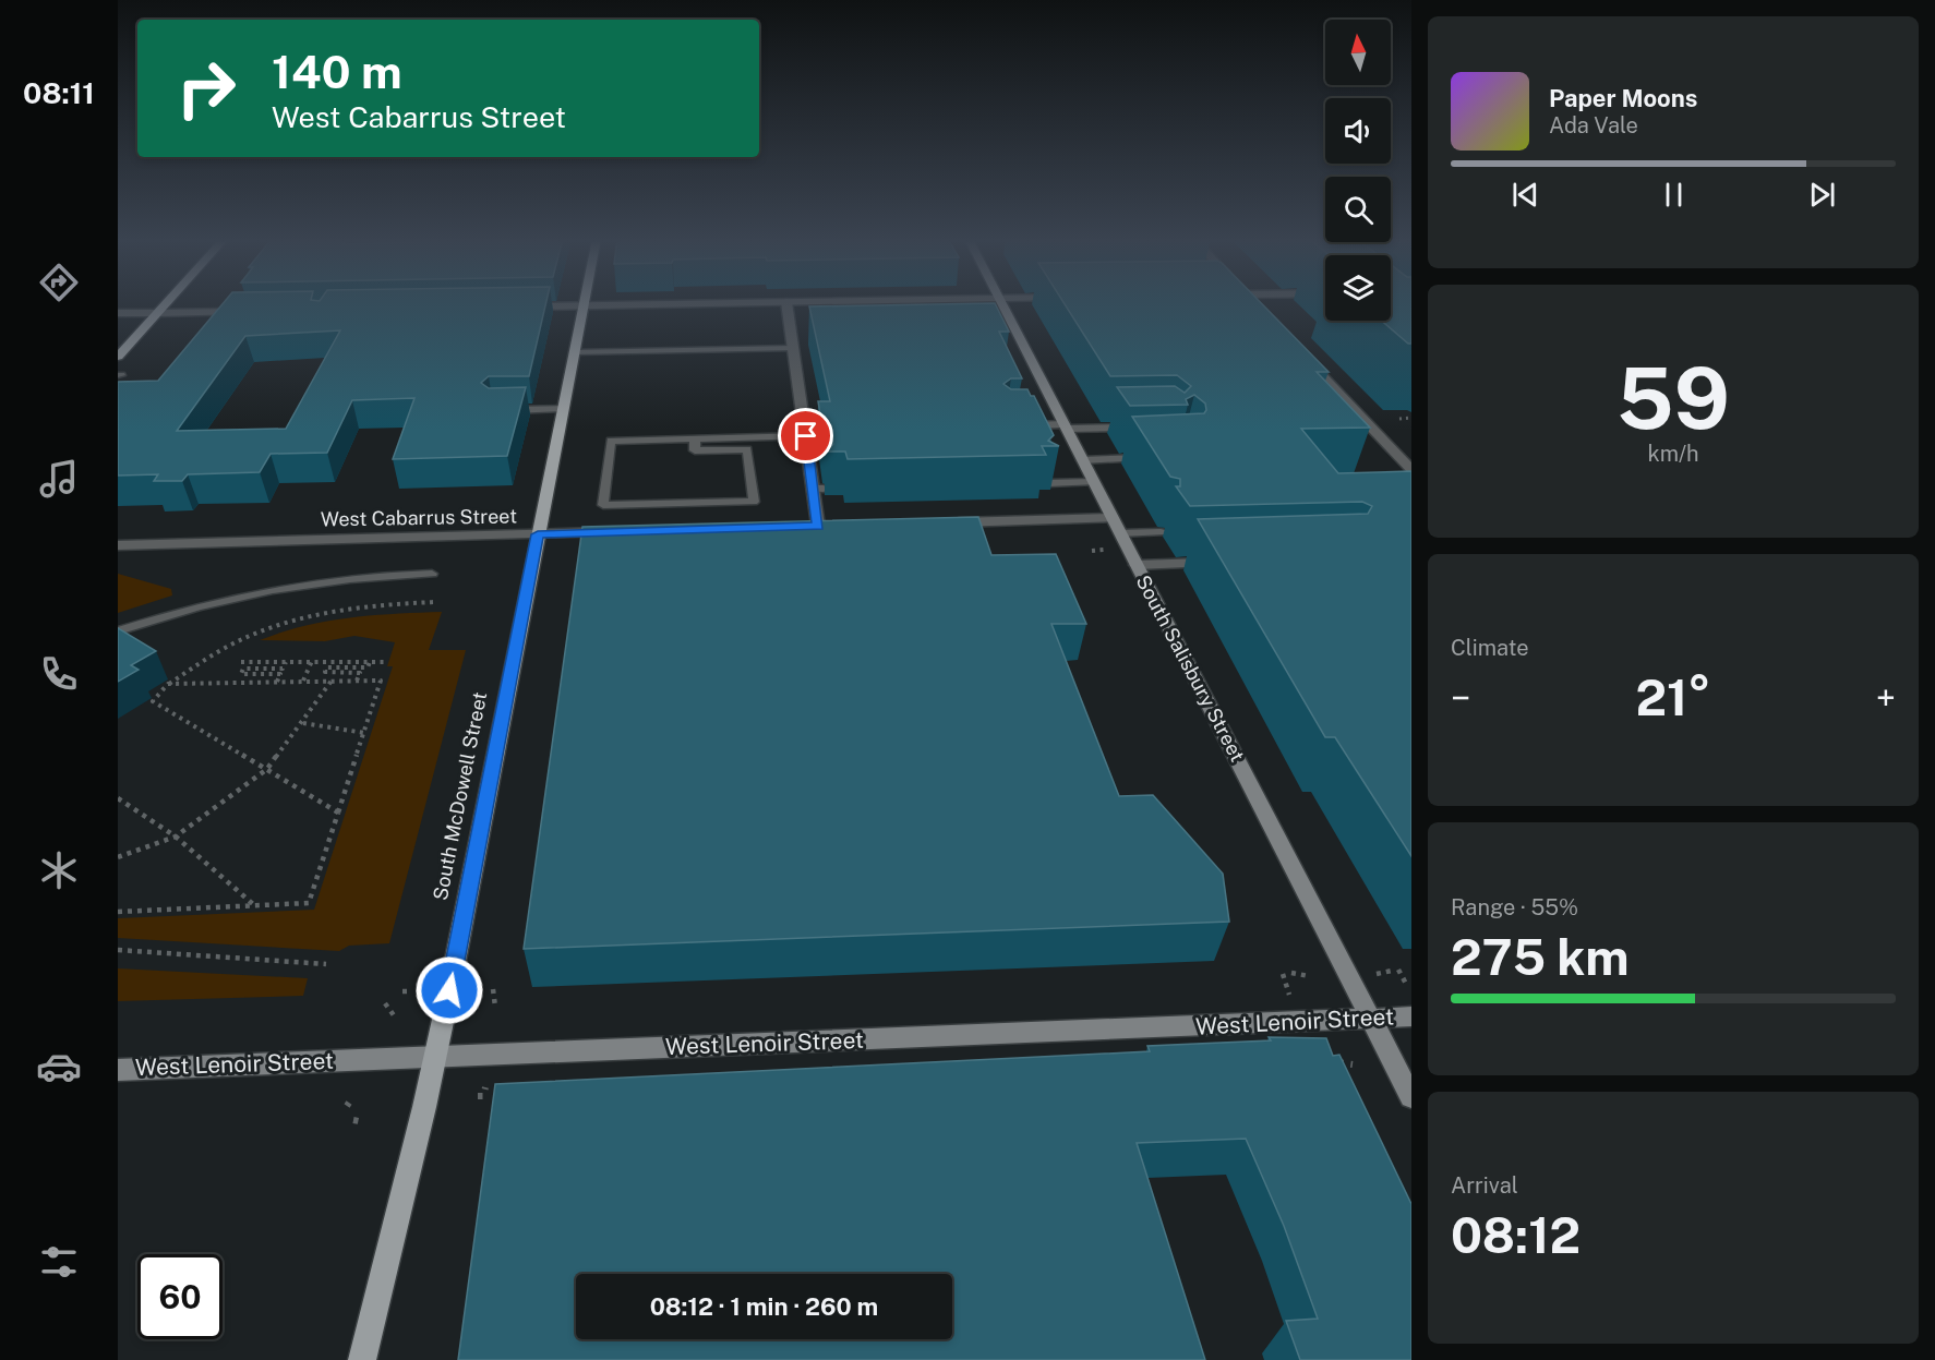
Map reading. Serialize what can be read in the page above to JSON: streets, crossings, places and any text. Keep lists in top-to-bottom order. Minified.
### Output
{"streets":{"main road":["South Salisbury Street","South McDowell Street","West Lenoir Street"],"street":["West Cabarrus Street"]},"crossings":[["West Cabarrus Street","South McDowell Street"],["South Salisbury Street","West Lenoir Street"],["South McDowell Street","West Lenoir Street"]],"north":"top","page":{"tabs":"08:11","turn":["140 m","West Cabarrus Street"],"song":["Paper Moons","Ada Vale"],"tile":[["59","km/h"],"Climate",["Range · 55%","275 km"],["Arrival","08:12"]],"heat":["−","21°","+"],"limit":"60","trip":"08:12 · 1 min · 260 m"}}
